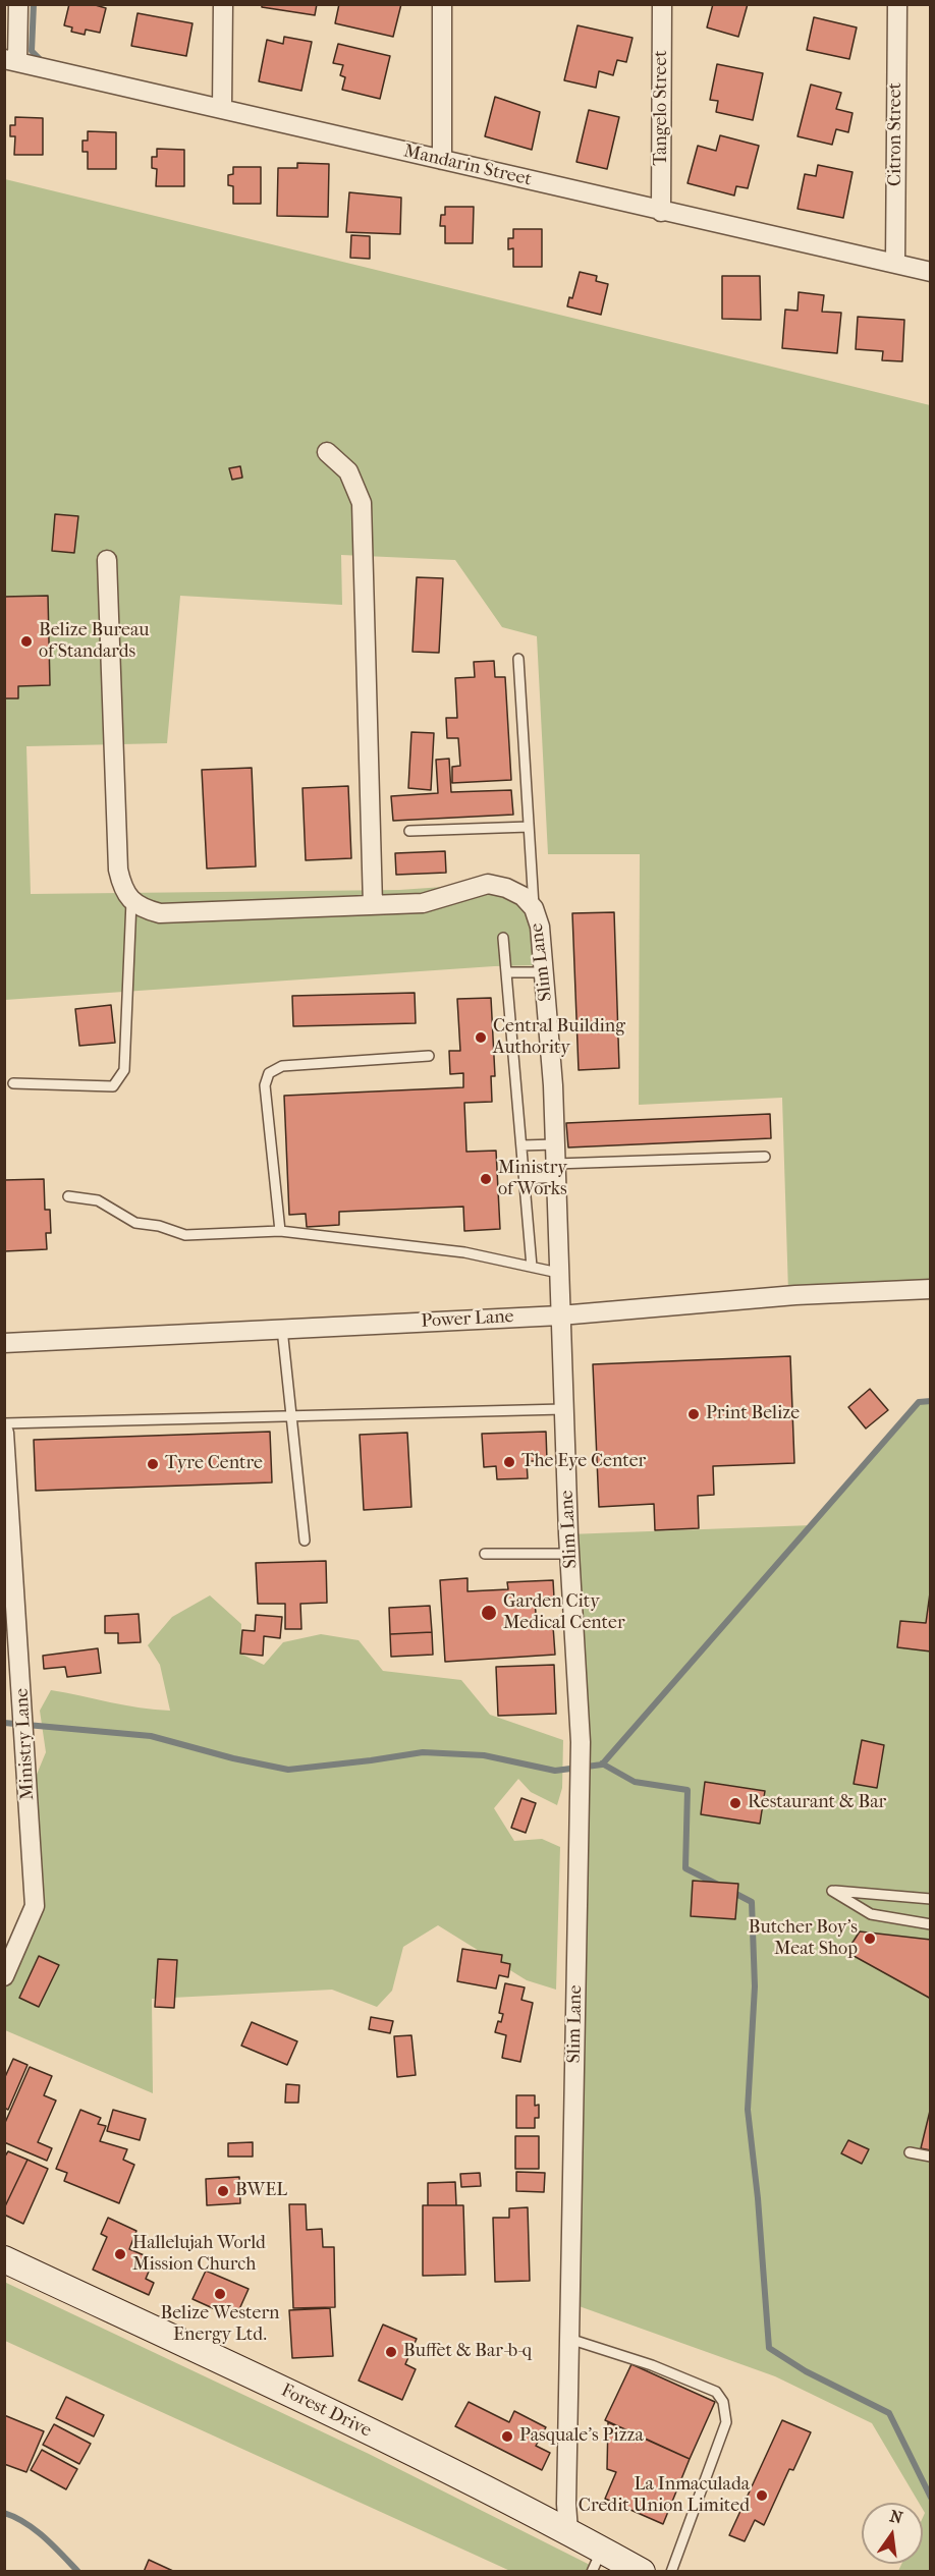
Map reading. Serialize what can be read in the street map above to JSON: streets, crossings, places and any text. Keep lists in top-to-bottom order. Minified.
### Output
{"streets":{"main road":["Forest Drive"],"street":["Tangelo Street","Citron Street","Mandarin Street","Slim Lane","Power Lane","Ministry Lane"]},"crossings":[["Tangelo Street","Mandarin Street"],["Citron Street","Mandarin Street"],["Slim Lane","Power Lane"],["Slim Lane","Forest Drive"]],"places":["Belize Bureau of Standards","Central Building Authority","Ministry of Works","Print Belize","The Eye Center","Tyre Centre","Garden City Medical Center","Restaurant & Bar","Butcher Boy's Meat Shop","BWEL","Hallelujah World Mission Church","Belize Western Energy Ltd.","Buffet & Bar-b-q","Pasquale's Pizza","La Inmaculada Credit Union Limited"],"north":"top"}
